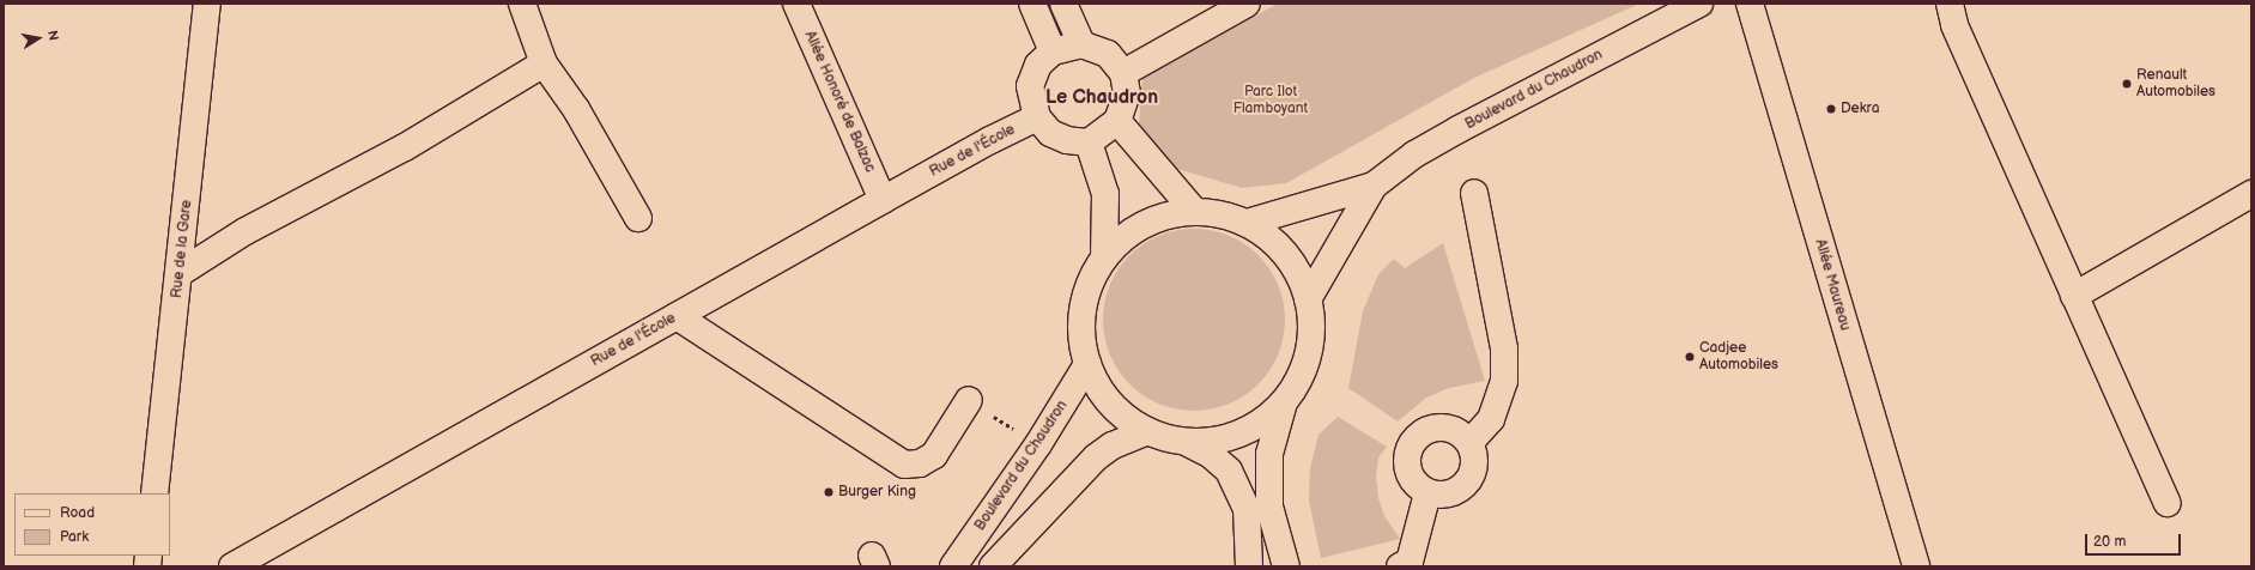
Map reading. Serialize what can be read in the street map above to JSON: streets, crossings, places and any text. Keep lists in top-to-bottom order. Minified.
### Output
{"streets":{"street":["Boulevard du Chaudron","Allée Honoré de Balzac","Rue de l'École","Rue de la Gare","Allée Maureau"]},"crossings":[["Allée Honoré de Balzac","Rue de l'École"]],"districts":["Le Chaudron"],"parks":["Parc Ilot Flamboyant"],"places":["Renault Automobiles","Dekra","Cadjee Automobiles","Burger King"],"legend":["Road","Park"],"scale_bar":"20 m","north":"right"}
